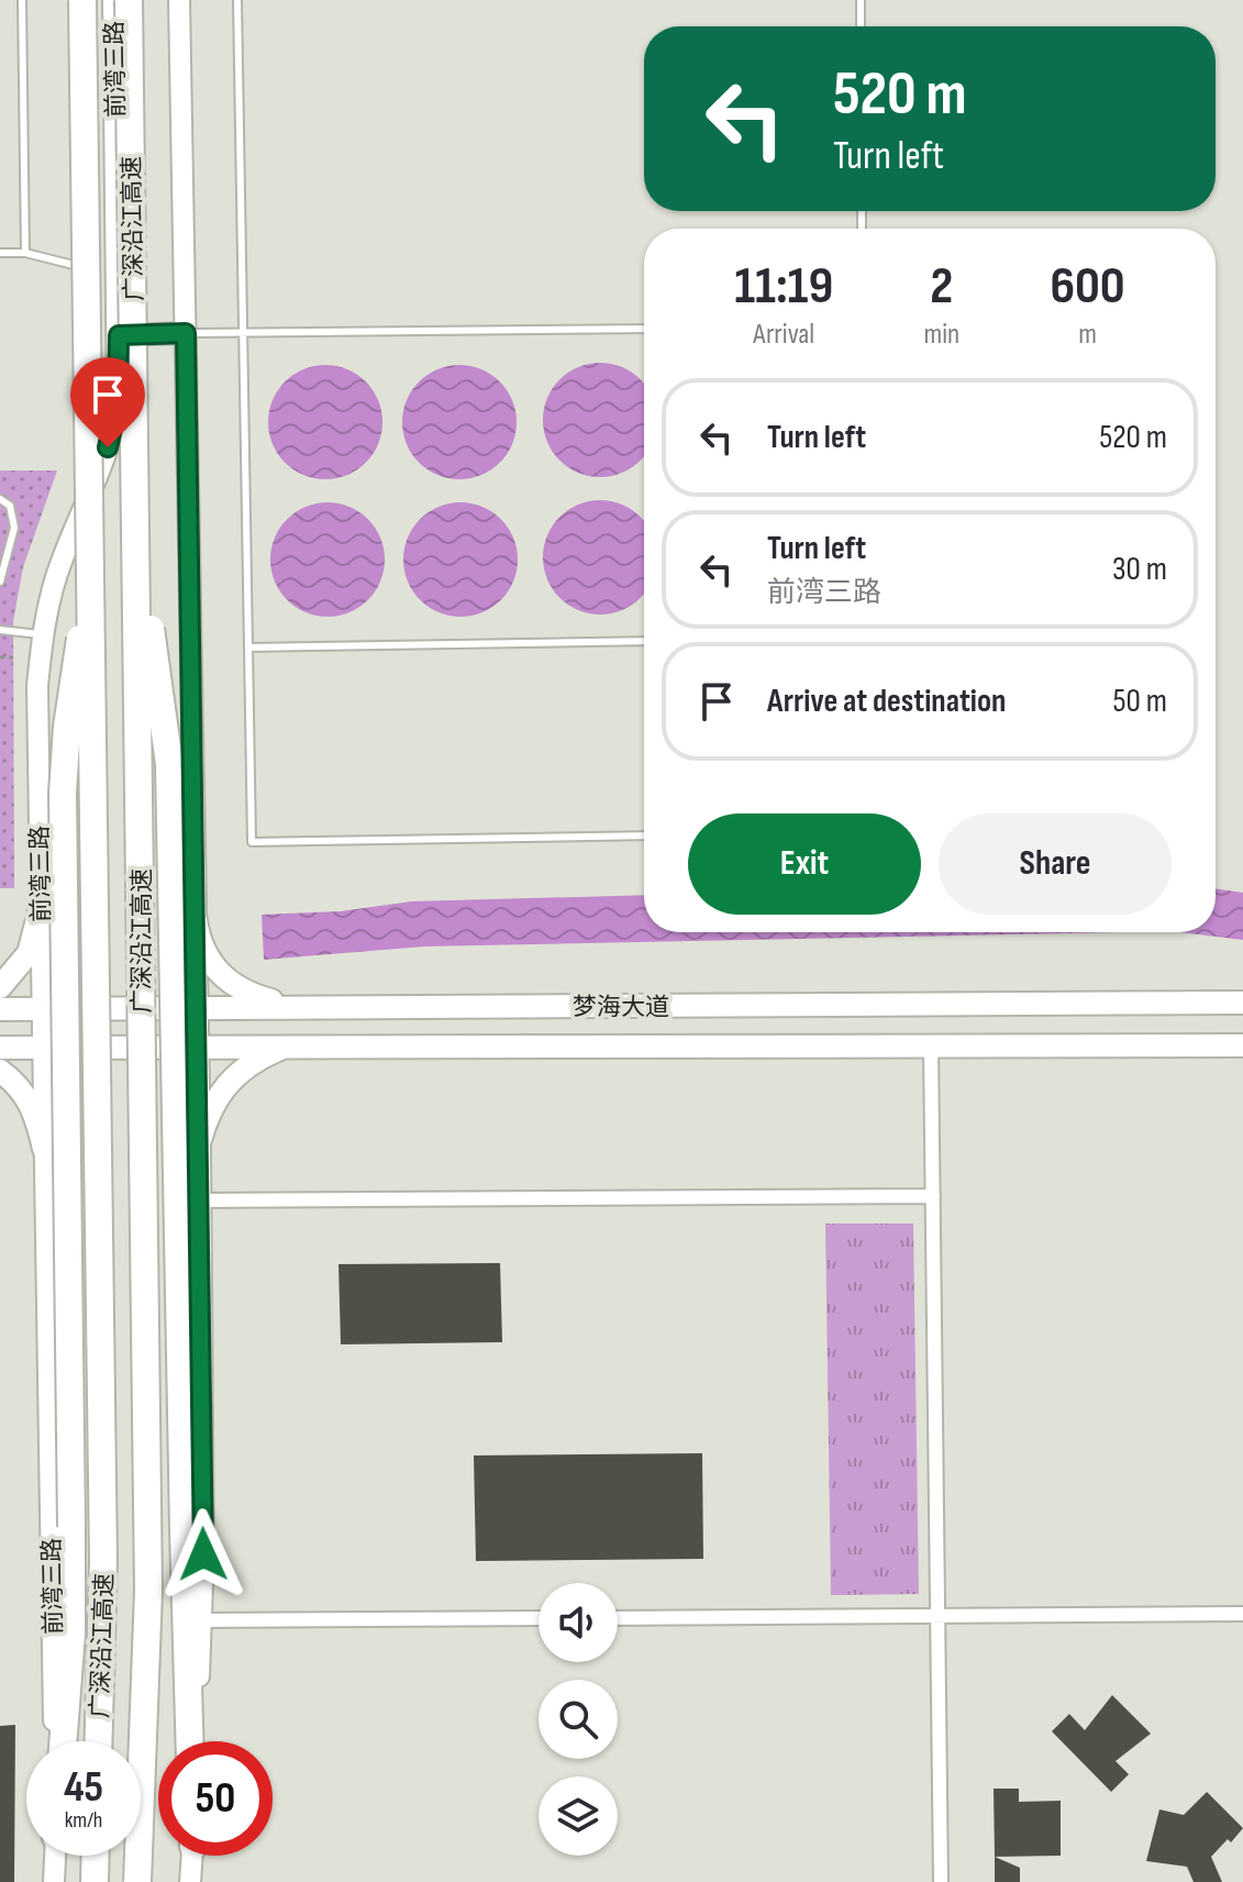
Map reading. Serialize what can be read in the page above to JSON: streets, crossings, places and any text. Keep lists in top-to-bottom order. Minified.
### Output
{"streets":{"highway":["广深沿江高速"],"main road":["梦海大道"],"street":["前湾三路"]},"crossings":[["前湾三路","梦海大道"]],"page":{"turn":["520 m","Turn left"],"eta":["11:19","Arrival","2","min","600","m"],"list":[{"name":"Turn left","value":"520 m"},{"name":"Turn left","note":"前湾三路","value":"30 m"},{"name":"Arrive at destination","value":"50 m"}],"buttons":["Exit","Share"],"speed":"45 km/h","limit":"50"}}
